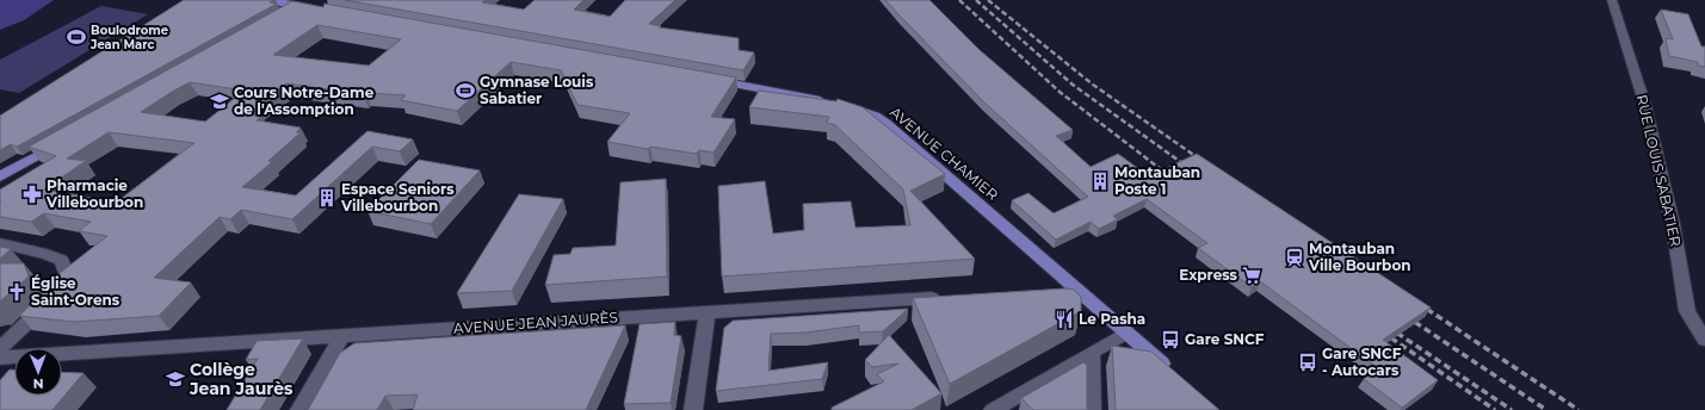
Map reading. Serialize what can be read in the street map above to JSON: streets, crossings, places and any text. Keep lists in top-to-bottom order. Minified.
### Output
{"streets":{"main road":["AVENUE CHAMIER"],"street":["RUE LOUIS SABATIER","AVENUE JEAN JAURÈS"]},"places":{"sports":["Boulodrome Jean Marc","Gymnase Louis Sabatier"],"school or university":["Cours Notre-Dame de l'Assomption","Collège Jean Jaurès"],"building":["Montauban Poste 1","Espace Seniors Villebourbon"],"pharmacy":["Pharmacie Villebourbon"],"station":["Montauban Ville Bourbon"],"supermarket":["Express"],"church":["Église Saint-Orens"],"restaurant":["Le Pasha"],"bus stop":["Gare SNCF","Gare SNCF - Autocars"]},"north":"bottom"}
